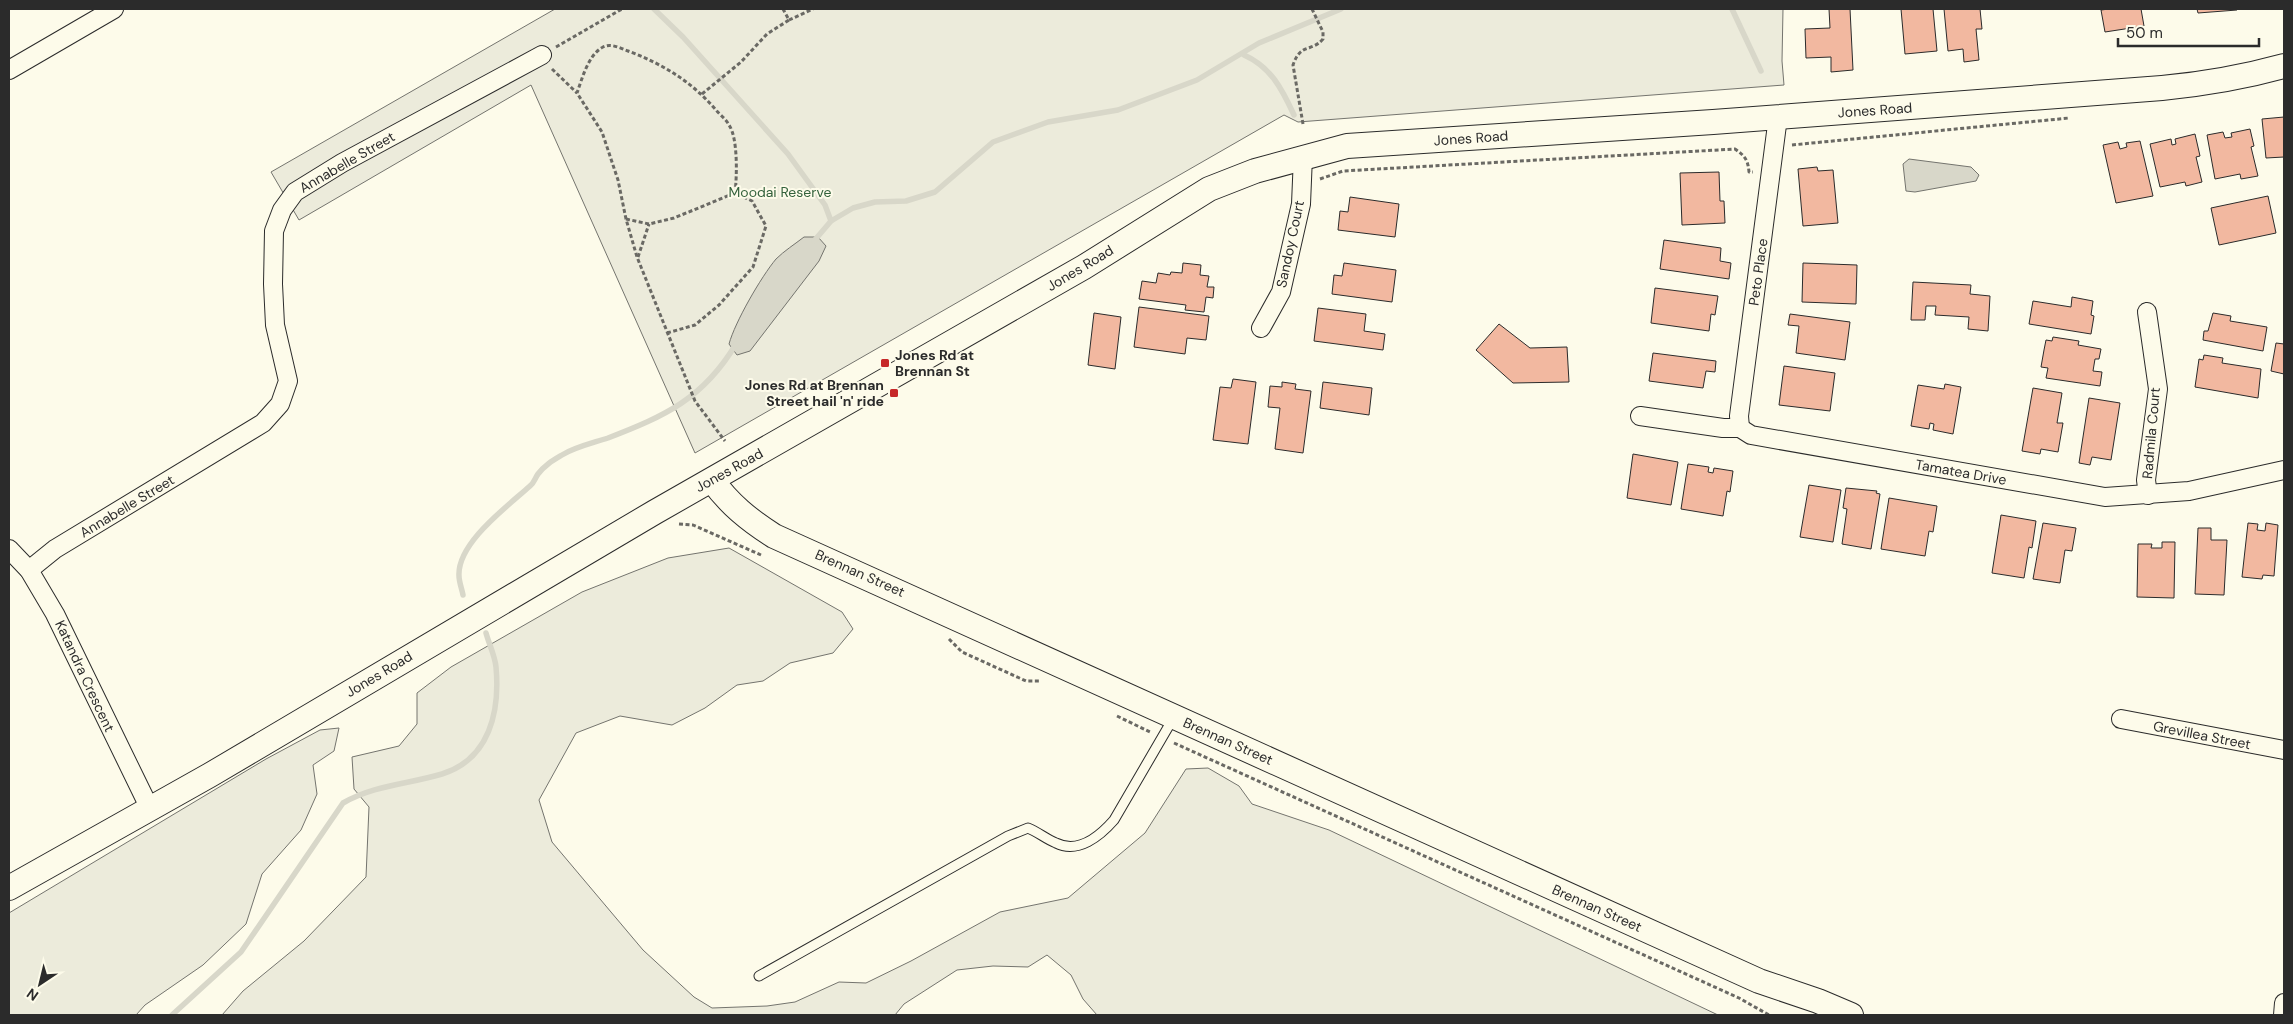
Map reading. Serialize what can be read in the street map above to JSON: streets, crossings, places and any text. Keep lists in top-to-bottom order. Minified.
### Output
{"streets":{"street":["Jones Road","Annabelle Street","Sandoy Court","Peto Place","Radmila Court","Tamatea Drive","Brennan Street","Katandra Crescent","Grevillea Street"]},"crossings":[["Jones Road","Sandoy Court"],["Jones Road","Peto Place"],["Jones Road","Brennan Street"],["Jones Road","Katandra Crescent"],["Annabelle Street","Katandra Crescent"],["Peto Place","Tamatea Drive"],["Radmila Court","Tamatea Drive"]],"parks":["Moodai Reserve"],"places":{"transit":["Jones Rd at Brennan St","Jones Rd at Brennan Street hail 'n' ride"]},"scale_bar":"50 m","north":"bottom left"}
